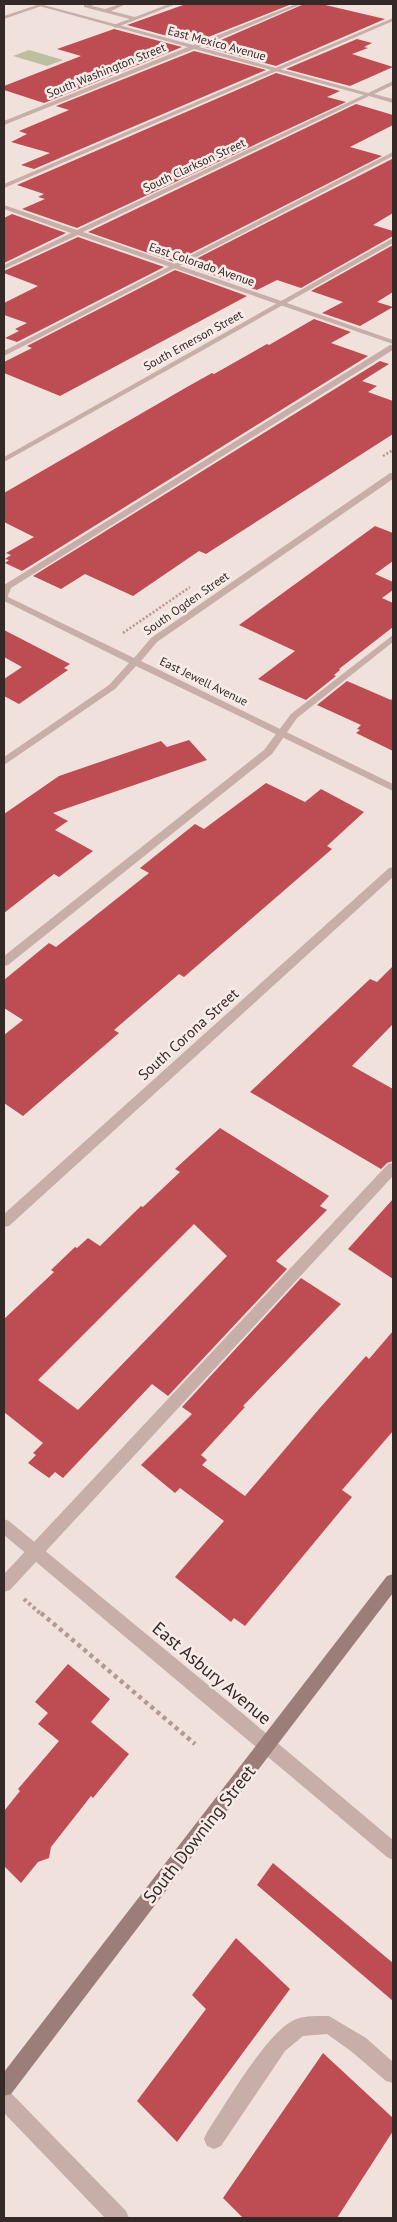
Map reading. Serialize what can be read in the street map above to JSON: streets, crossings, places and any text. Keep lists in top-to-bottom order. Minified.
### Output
{"streets":{"main road":["South Downing Street"],"street":["East Mexico Avenue","South Washington Street","South Clarkson Street","East Colorado Avenue","South Emerson Street","South Ogden Street","East Jewell Avenue","South Corona Street","East Asbury Avenue"]},"crossings":[["East Mexico Avenue","South Washington Street"],["East Mexico Avenue","South Clarkson Street"],["South Clarkson Street","East Colorado Avenue"],["East Colorado Avenue","South Emerson Street"],["South Ogden Street","East Jewell Avenue"],["East Asbury Avenue","South Downing Street"]]}
